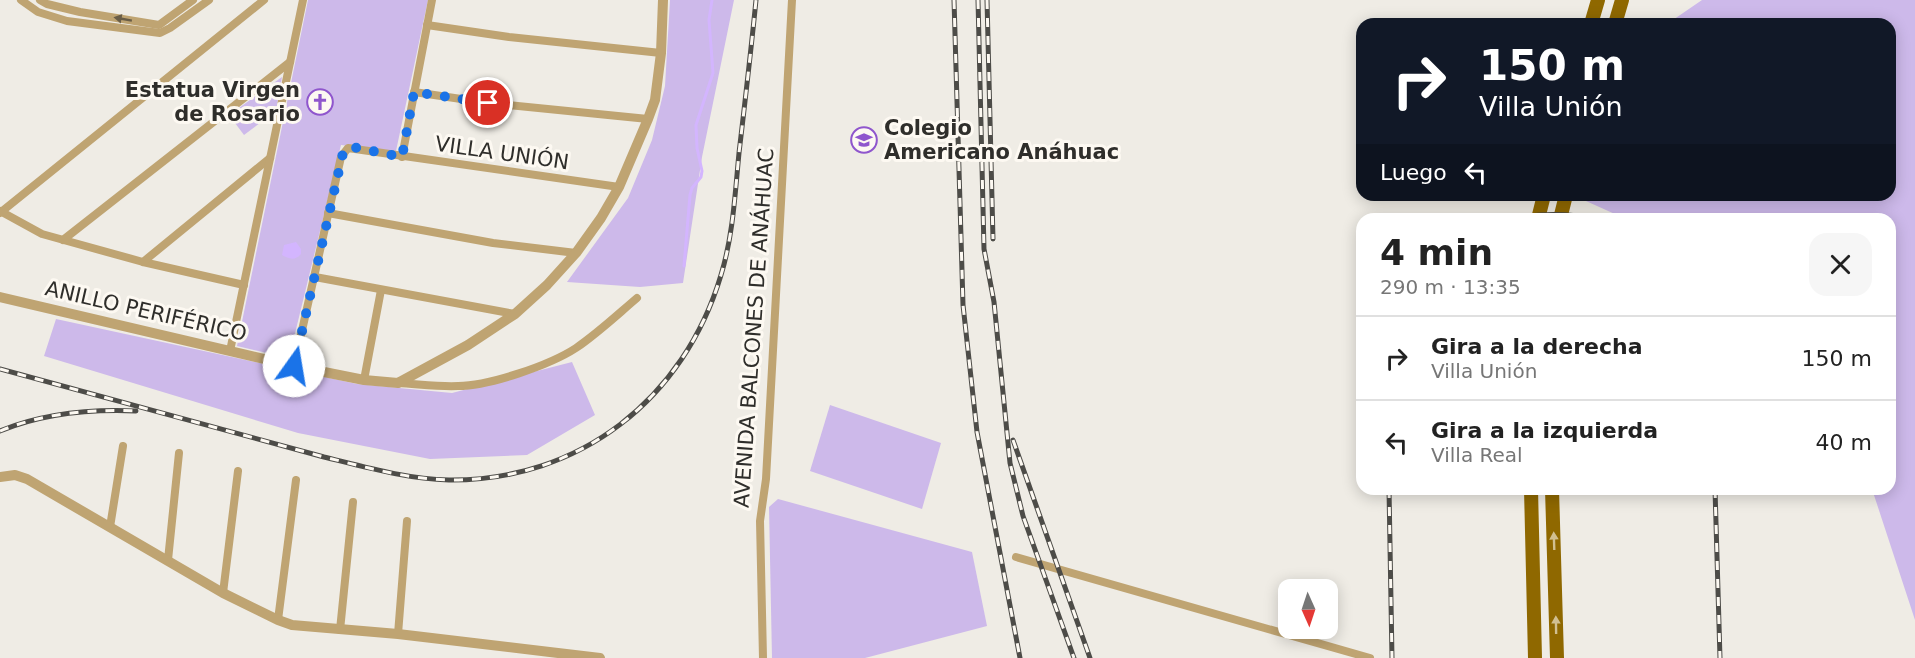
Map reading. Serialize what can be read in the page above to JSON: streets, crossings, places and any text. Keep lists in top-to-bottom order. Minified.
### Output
{"streets":{"street":["VILLA UNIÓN","ANILLO PERIFÉRICO","AVENIDA BALCONES DE ANÁHUAC"]},"places":{"church":["Estatua Virgen de Rosario"],"school or university":["Colegio Americano Anáhuac"]},"north":"bottom","page":{"turn":["150 m","Villa Unión"],"then":"Luego","heading":["4 min","290 m · 13:35"],"list":[{"name":"Gira a la derecha","note":"Villa Unión","value":"150 m"},{"name":"Gira a la izquierda","note":"Villa Real","value":"40 m"}]}}
